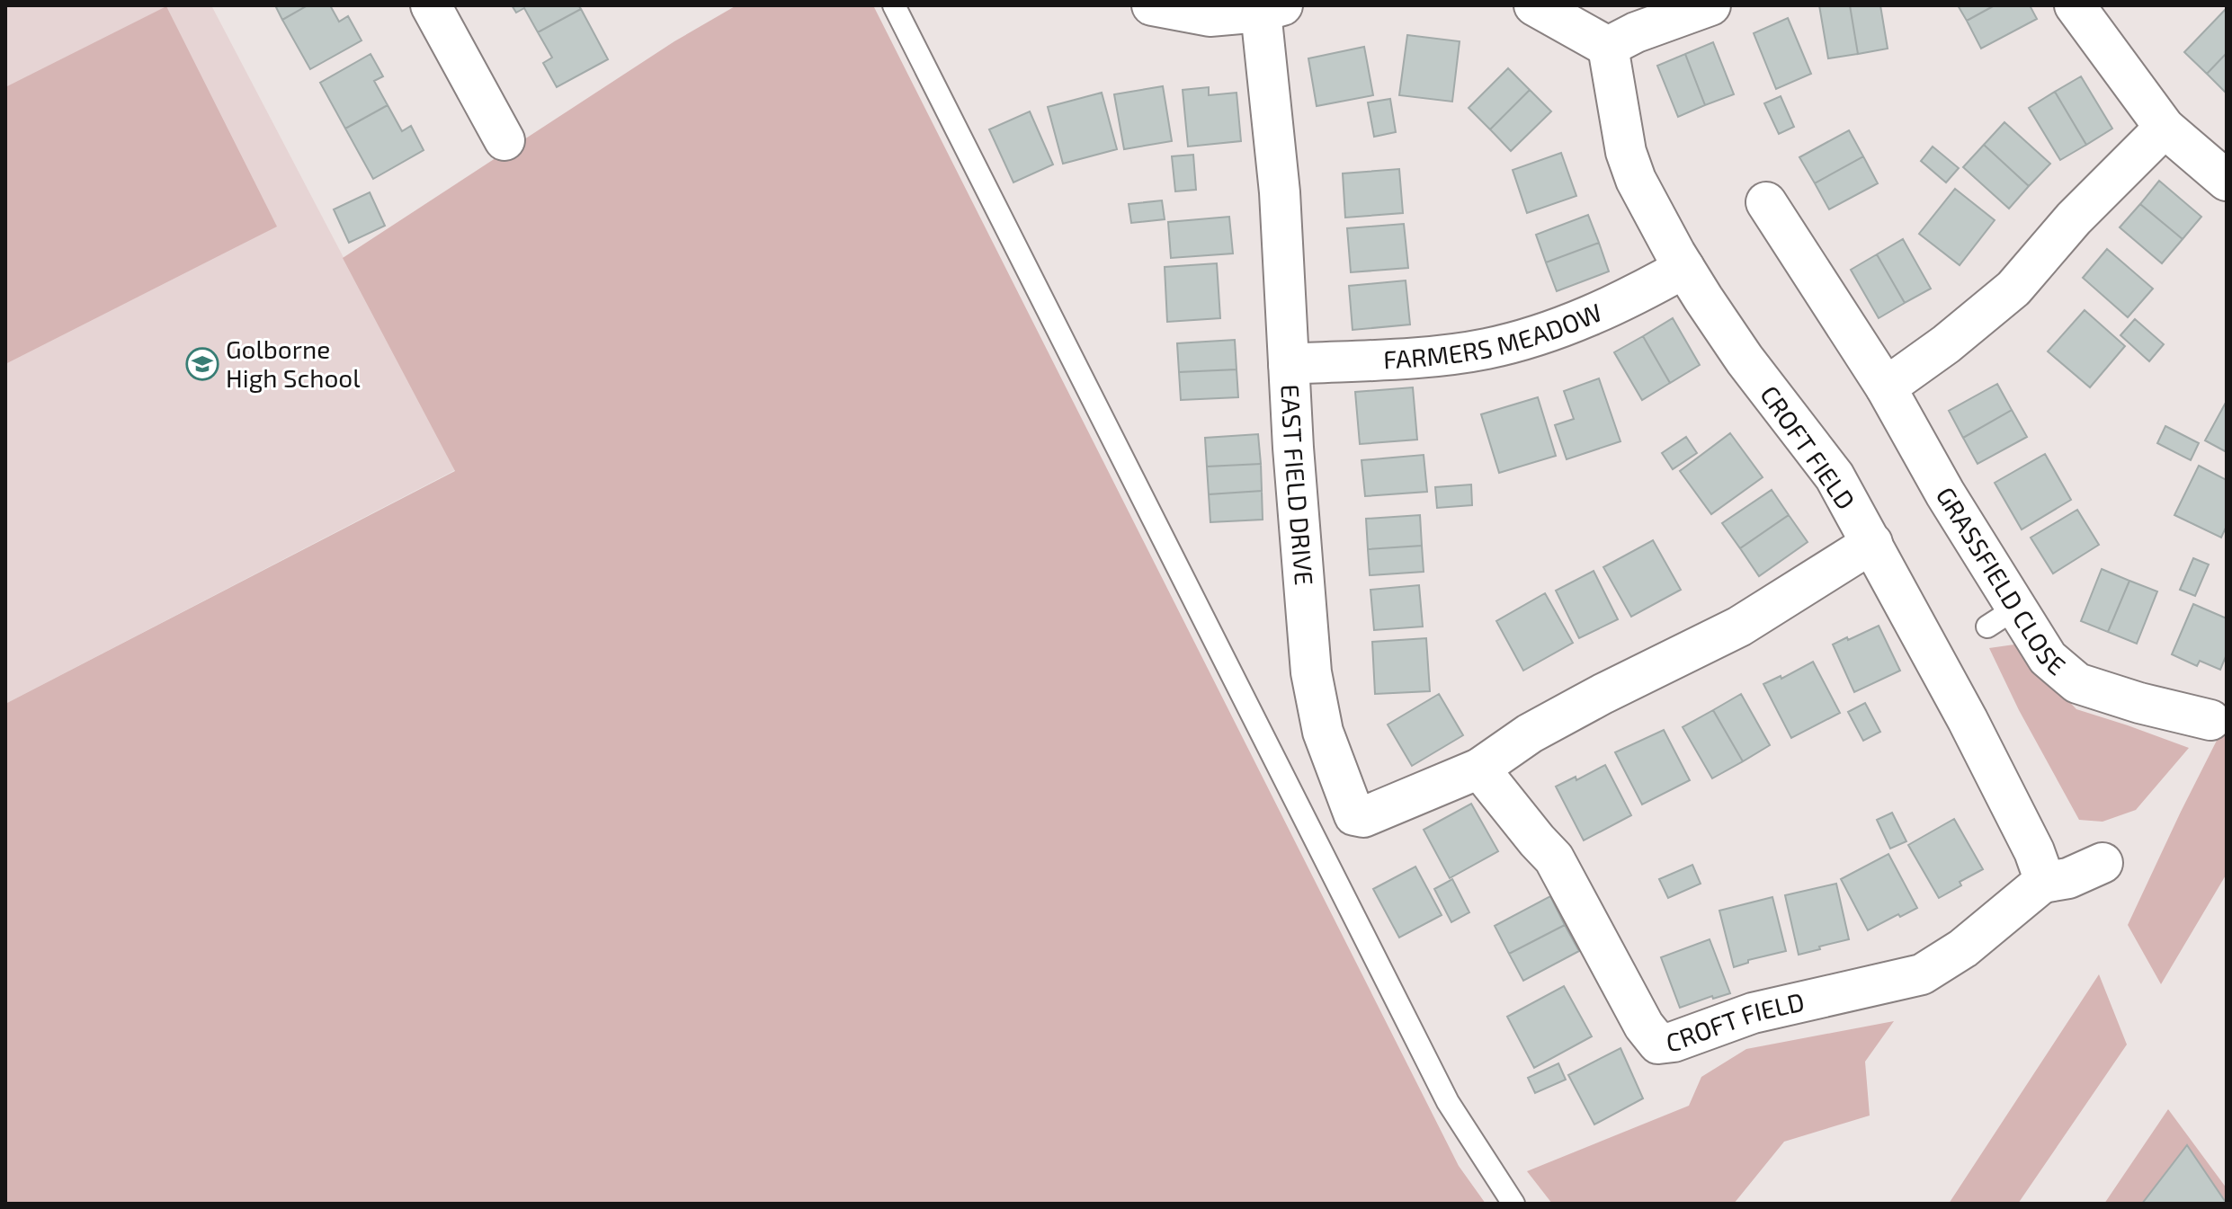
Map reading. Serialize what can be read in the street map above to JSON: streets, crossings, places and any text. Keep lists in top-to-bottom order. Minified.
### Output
{"streets":{"street":["FARMERS MEADOW","CROFT FIELD","EAST FIELD DRIVE","GRASSFIELD CLOSE"]},"crossings":[["FARMERS MEADOW","CROFT FIELD"],["FARMERS MEADOW","EAST FIELD DRIVE"],["CROFT FIELD","EAST FIELD DRIVE"]],"places":{"school or university":["Golborne High School"]}}
